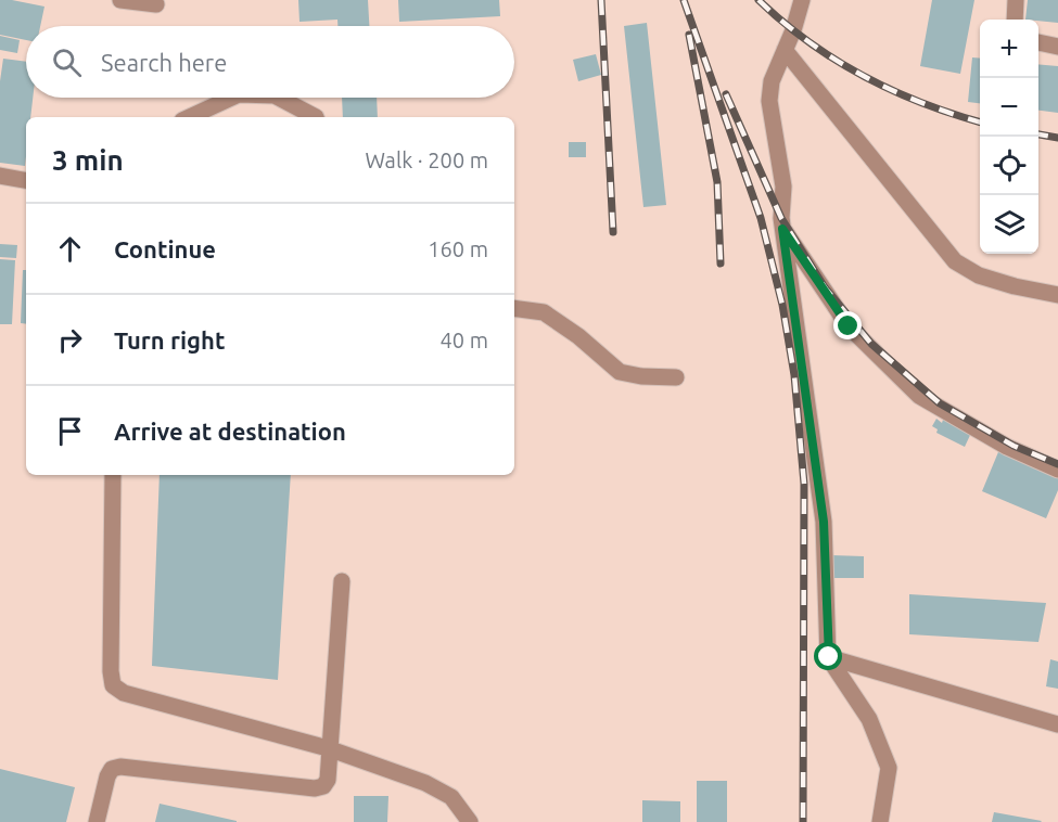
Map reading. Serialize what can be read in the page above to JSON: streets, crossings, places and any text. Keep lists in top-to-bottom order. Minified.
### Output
{"page":{"map_buttons":["+","−"],"search":"Search here","heading":["3 min","Walk · 200 m"],"list":[["Continue","160 m"],["Turn right","40 m"],"Arrive at destination"]}}
